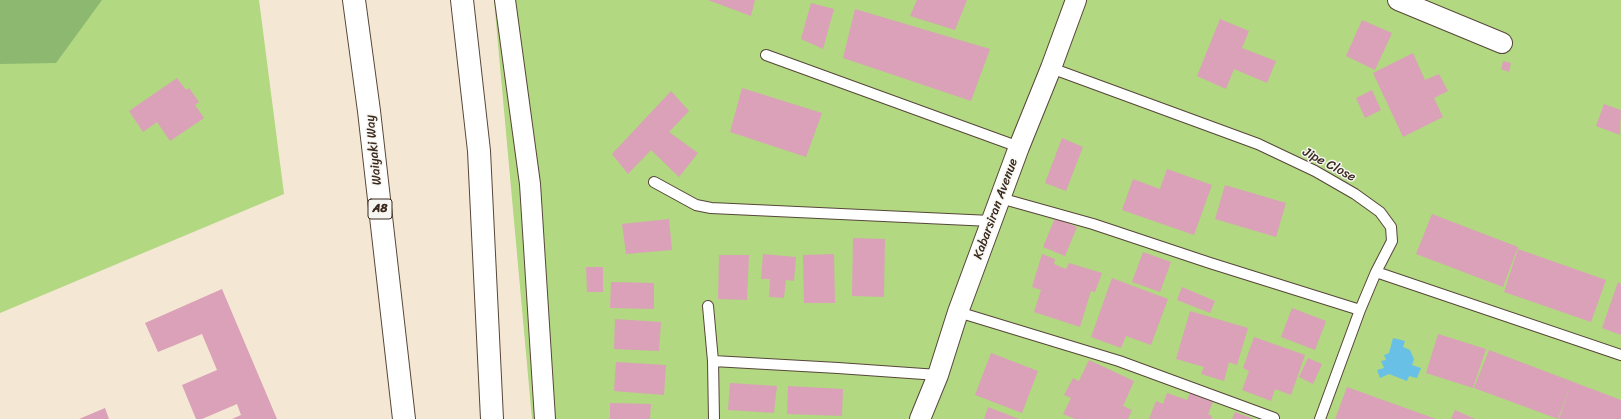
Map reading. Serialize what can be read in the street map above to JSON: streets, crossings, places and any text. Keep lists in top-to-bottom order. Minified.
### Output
{"streets":{"highway":["Waiyaki Way","A8"],"street":["Kabarsiran Avenue"],"lane":["Jipe Close"]},"crossings":[["Jipe Close","Kabarsiran Avenue"]]}
